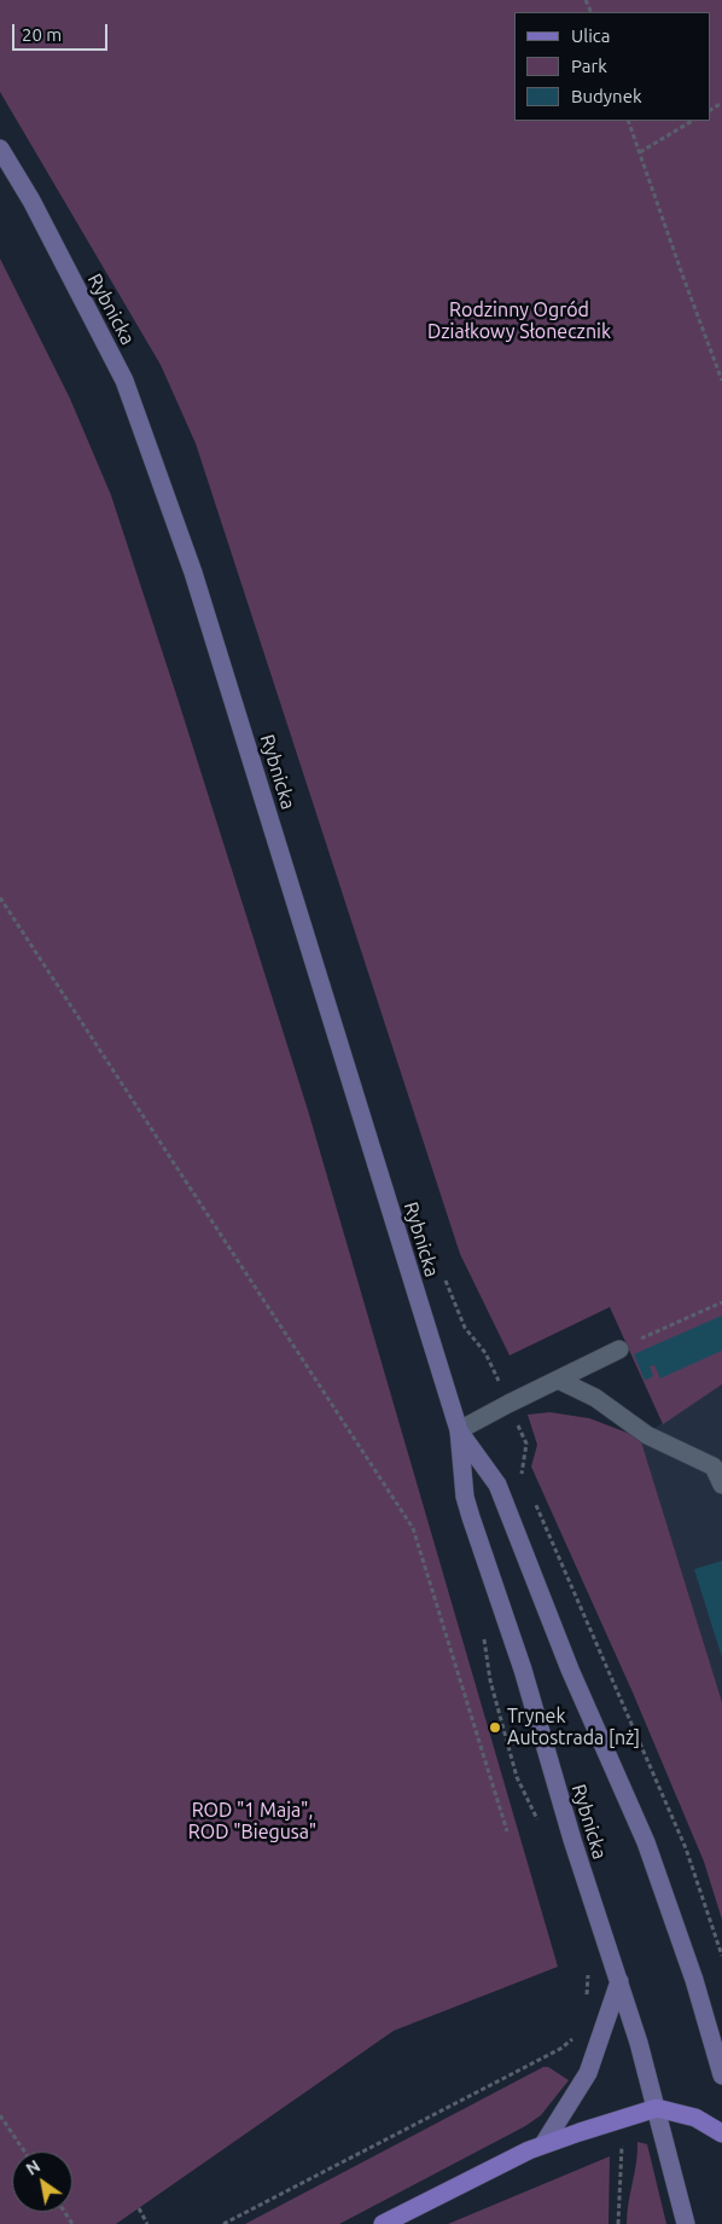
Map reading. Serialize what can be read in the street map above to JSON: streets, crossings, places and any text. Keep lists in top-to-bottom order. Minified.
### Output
{"streets":{"main road":["Rybnicka"]},"parks":["Rodzinny Ogród Działkowy Słonecznik","ROD \"1 Maja\", ROD \"Biegusa\""],"places":["Trynek Autostrada [nż]"],"legend":["Ulica","Park","Budynek"],"scale_bar":"20 m","north":"top left"}
